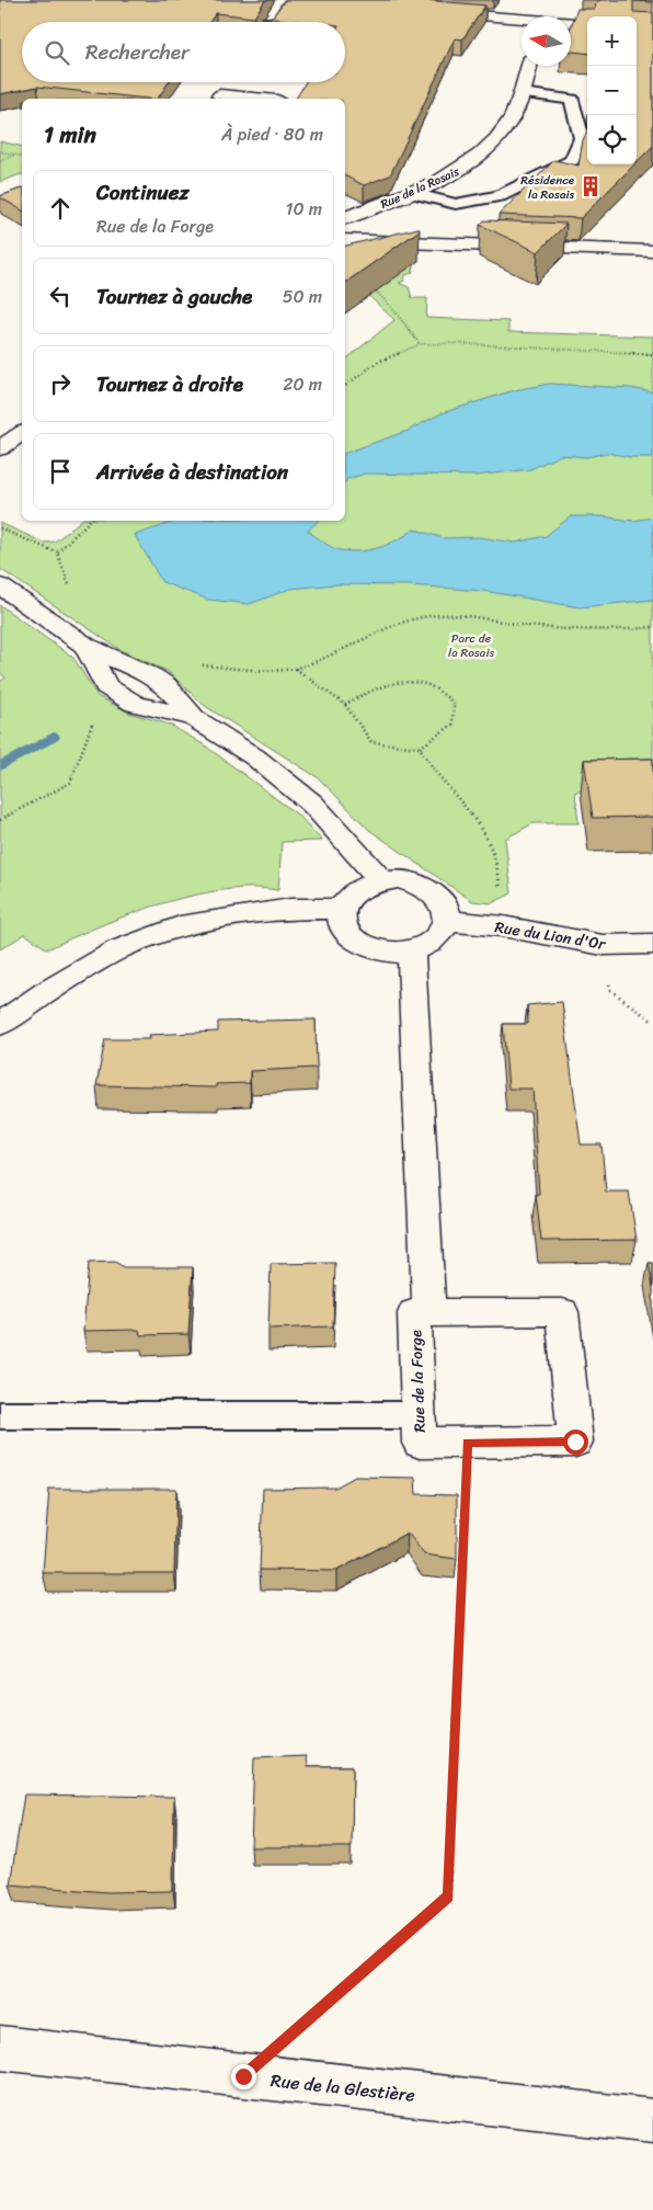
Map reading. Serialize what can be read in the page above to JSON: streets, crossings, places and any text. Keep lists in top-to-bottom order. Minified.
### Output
{"streets":{"street":["Rue de la Rosais","Rue du Lion d'Or","Rue de la Forge","Rue de la Glestière"]},"crossings":[["Rue du Lion d'Or","Rue de la Forge"]],"parks":["Parc de la Rosais"],"places":{"building":["Résidence la Rosais"]},"north":"left","page":{"map_buttons":["+","−"],"search":"Rechercher","heading":["1 min","À pied · 80 m"],"list":[["Continuez","Rue de la Forge","10 m"],["Tournez à gauche","50 m"],["Tournez à droite","20 m"],"Arrivée à destination"]}}
